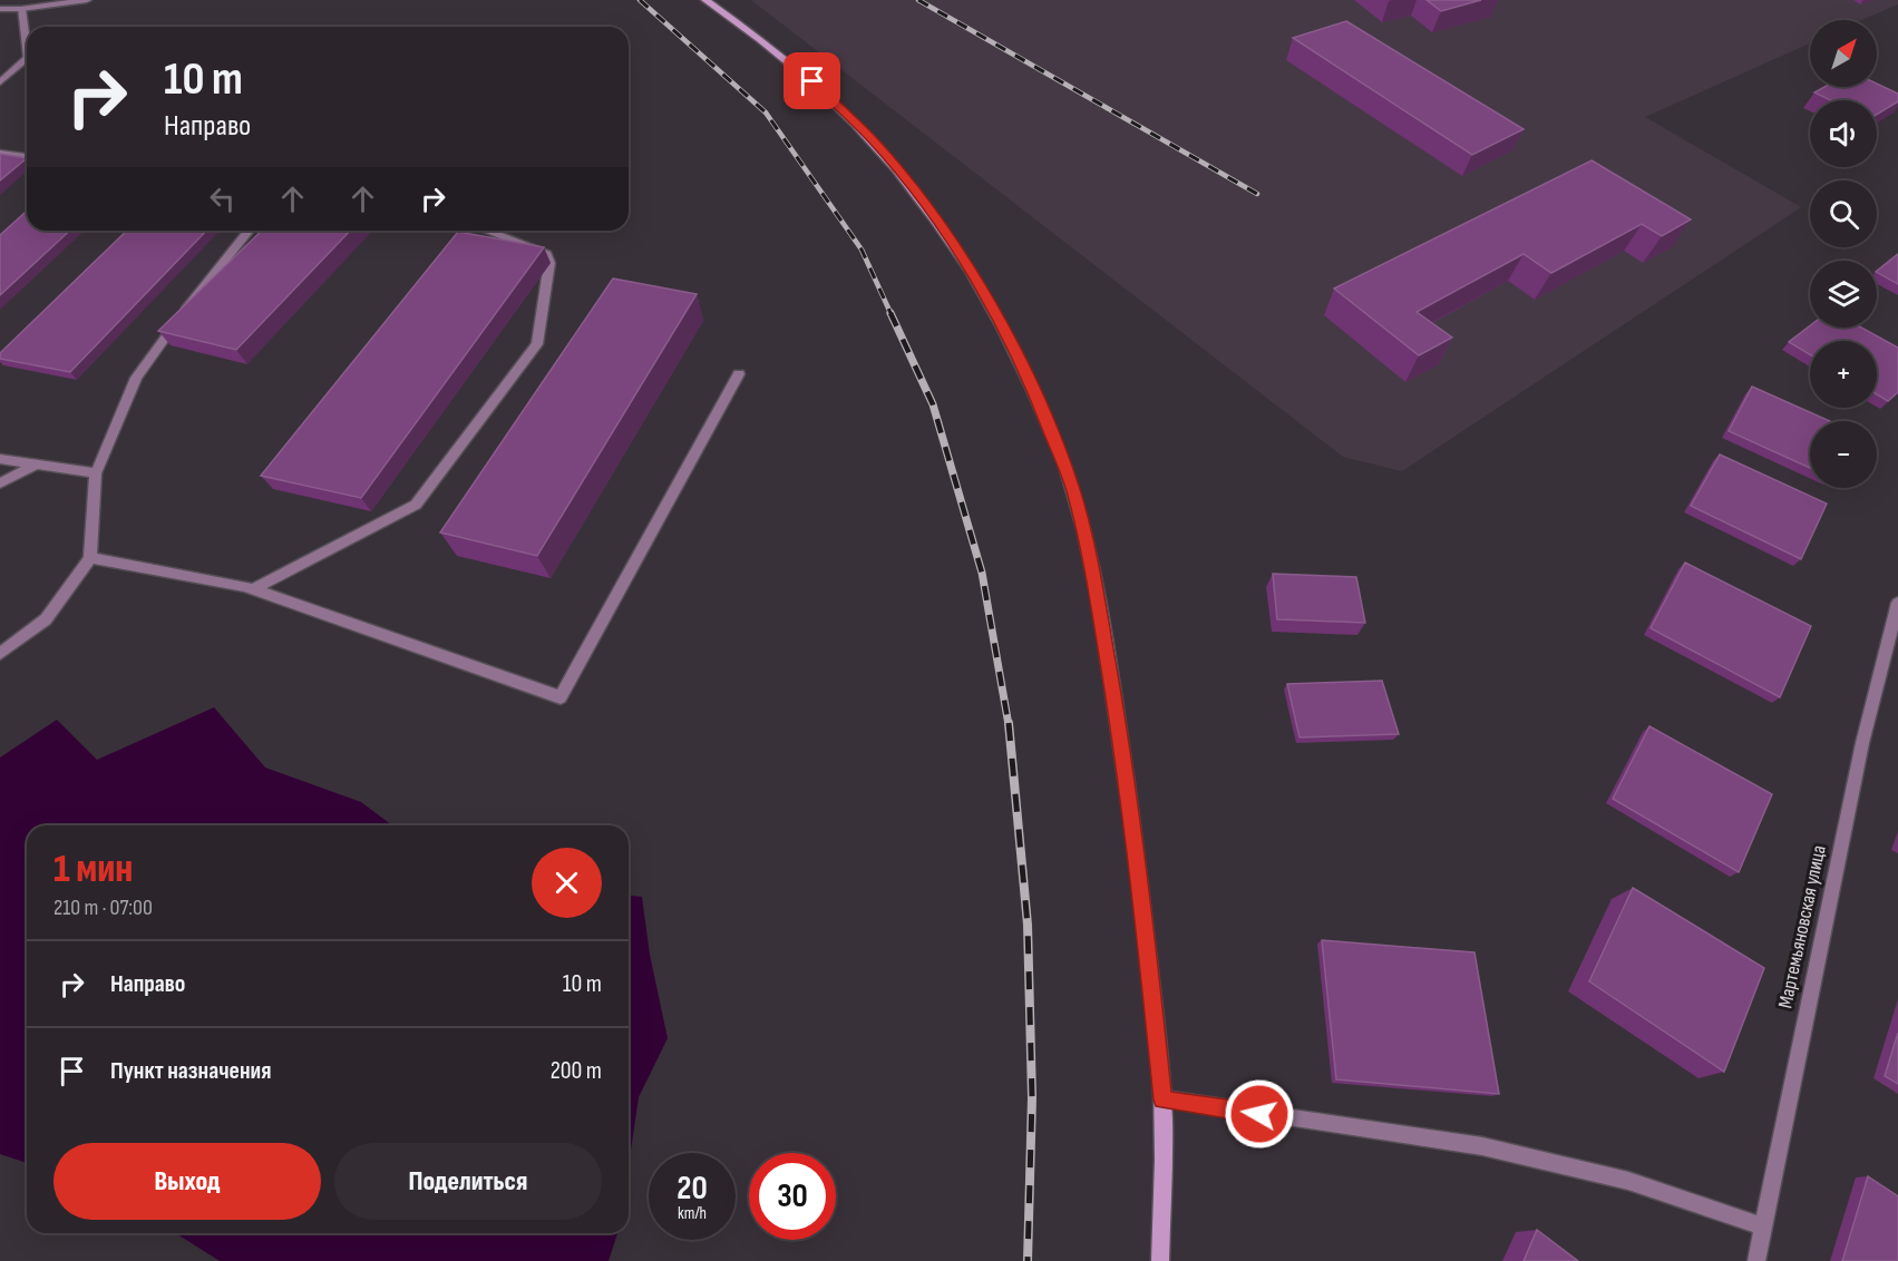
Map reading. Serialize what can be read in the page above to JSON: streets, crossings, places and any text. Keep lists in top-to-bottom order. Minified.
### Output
{"streets":{"street":["Мартемьяновская улица"]},"north":"top right","page":{"map_buttons":["+","−"],"turn":["10 m","Направо"],"heading":["1 мин","210 m · 07:00"],"list":[{"name":"Направо","value":"10 m"},{"name":"Пункт назначения","value":"200 m"}],"buttons":["Выход","Поделиться"],"speed":"20 km/h","limit":"30"}}
